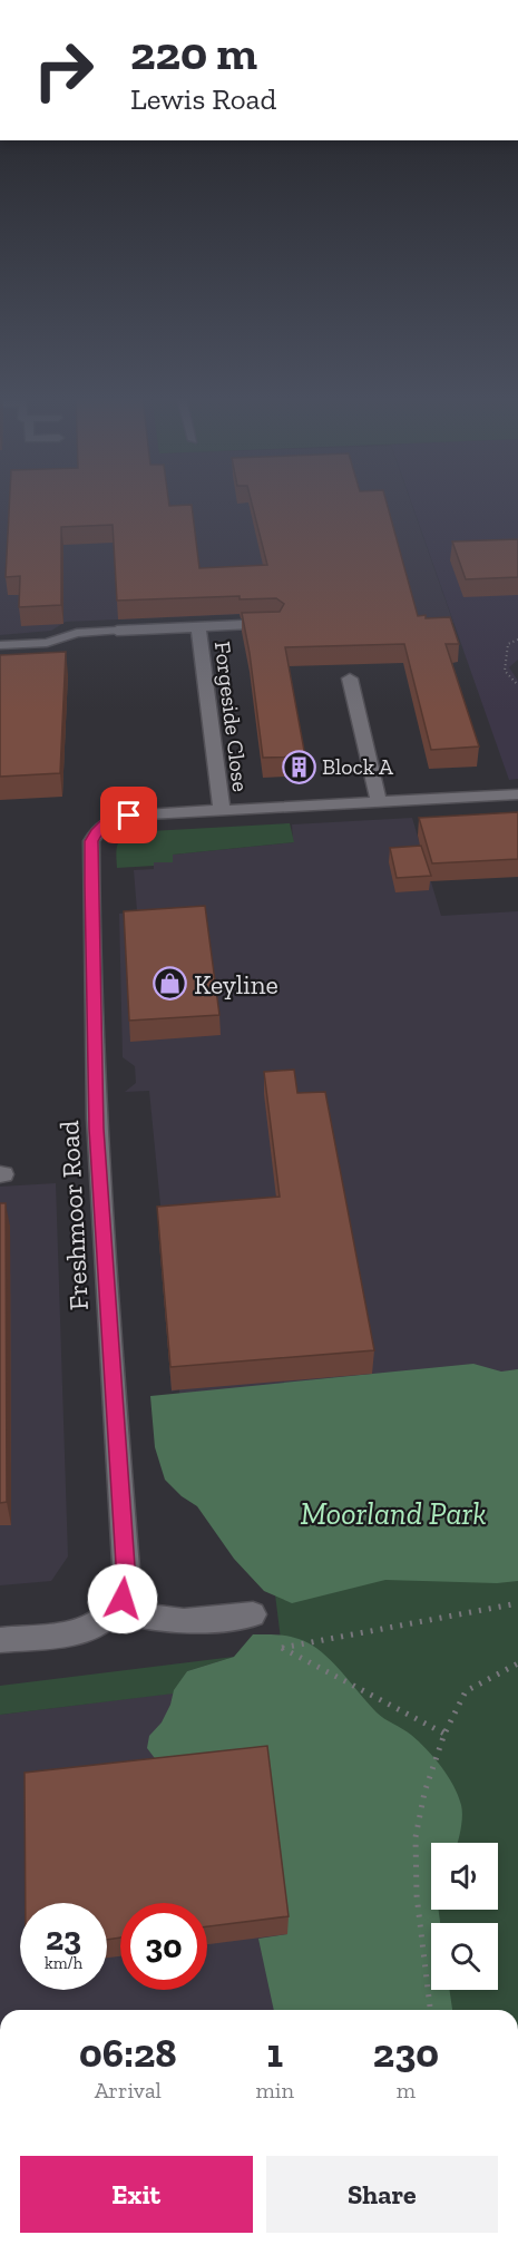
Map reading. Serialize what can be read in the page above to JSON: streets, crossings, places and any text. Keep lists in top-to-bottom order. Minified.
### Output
{"streets":{"street":["Forgeside Close","Freshmoor Road"]},"crossings":[["Forgeside Close","Freshmoor Road"]],"parks":["Moorland Park"],"places":{"building":["Block A"],"shop":["Keyline"]},"page":{"turn":["220 m","Lewis Road"],"speed":"23 km/h","limit":"30","eta":["06:28","Arrival","1","min","230","m"],"buttons":["Exit","Share"]}}
